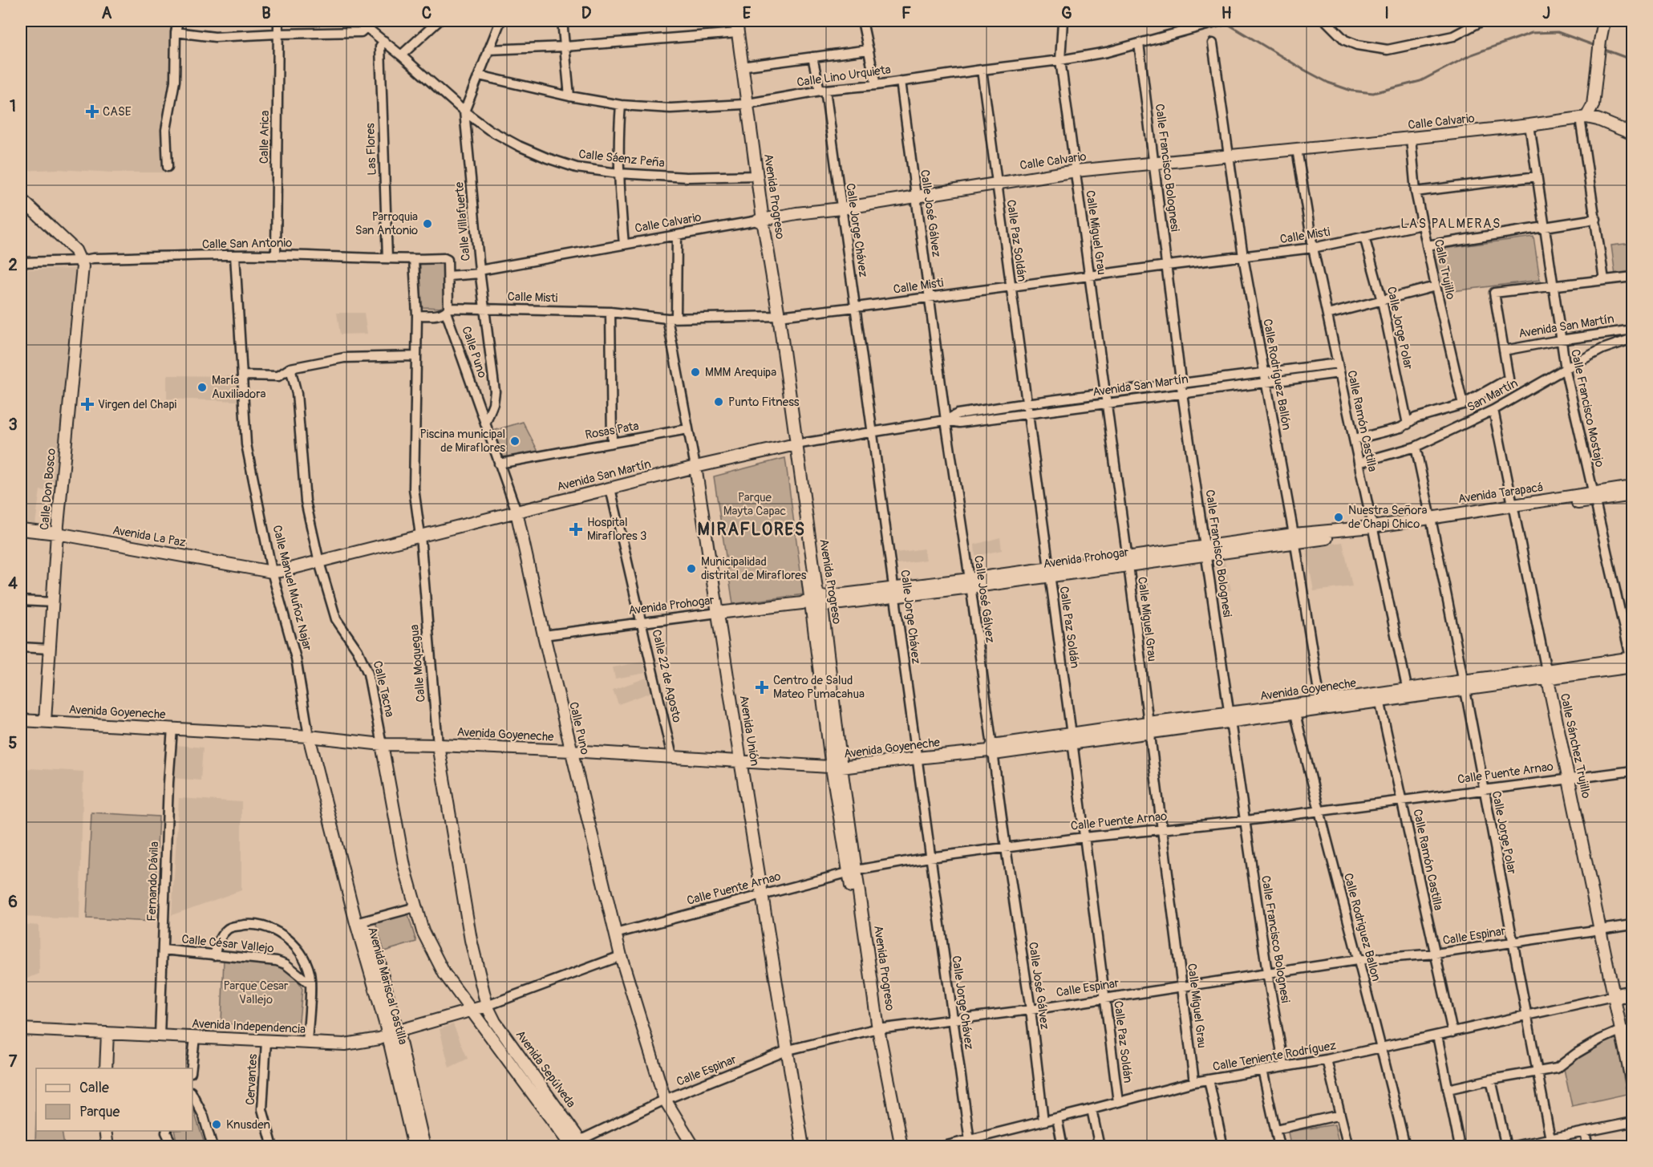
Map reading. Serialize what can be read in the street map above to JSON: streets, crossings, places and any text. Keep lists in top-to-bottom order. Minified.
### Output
{"streets":{"street":["Calle Lino Urquieta","Calle Calvario","Calle Arica","Las Flores","Calle Sáenz Peña","Calle Francisco Bolognesi","Avenida Progreso","Calle José Gálvez","Calle Villafuerte","Calle Jorge Chávez","Calle Miguel Grau","Calle Misti","Calle Paz Soldán","Calle San Antonio","Calle Trujillo","Avenida San Martín","Calle Jorge Polar","Calle Puno","Calle Rodríguez Ballón","San Martín","Calle Francisco Mostajo","Calle Ramón Castilla","Rosas Pata","Calle Don Bosco","Avenida Tarapacá","Avenida La Paz","Avenida Prohogar","Calle Manuel Muñoz Najar","Calle Moquegua","Calle 22 de Agosto","Calle Tacna","Avenida Goyeneche","Avenida Unión","Calle Sánchez Trujillo","Calle Puente Arnao","Fernando Dávila","Calle Rodriguez Ballon","Calle Espinar","Calle César Vallejo","Avenida Mariscal Castilla","Avenida Independencia","Calle Teniente Rodríguez","Avenida Sepúlveda","Cervantes"]},"crossings":[["Calle Lino Urquieta","Calle Francisco Bolognesi"],["Calle Lino Urquieta","Avenida Progreso"],["Calle Lino Urquieta","Calle José Gálvez"],["Calle Lino Urquieta","Calle Villafuerte"],["Calle Lino Urquieta","Calle Jorge Chávez"],["Calle Lino Urquieta","Calle Miguel Grau"],["Calle Lino Urquieta","Calle Paz Soldán"],["Calle Calvario","Calle Francisco Bolognesi"],["Calle Calvario","Avenida Progreso"],["Calle Calvario","Calle José Gálvez"],["Calle Calvario","Calle Villafuerte"],["Calle Calvario","Calle Jorge Chávez"],["Calle Calvario","Calle Miguel Grau"],["Calle Calvario","Calle Paz Soldán"],["Calle Calvario","Calle San Antonio"],["Calle Calvario","Calle Trujillo"],["Calle Calvario","Calle Puno"],["Calle Calvario","Calle Rodríguez Ballón"],["Calle Calvario","Calle Francisco Mostajo"],["Calle Calvario","Calle Ramón Castilla"],["Calle Calvario","Avenida Unión"],["Calle Arica","Calle San Antonio"],["Las Flores","Calle Sáenz Peña"],["Las Flores","Calle San Antonio"],["Calle Sáenz Peña","Avenida Progreso"],["Calle Sáenz Peña","Calle Villafuerte"],["Calle Francisco Bolognesi","Calle Misti"],["Calle Francisco Bolognesi","Avenida San Martín"],["Calle Francisco Bolognesi","Avenida Prohogar"],["Calle Francisco Bolognesi","Avenida Goyeneche"],["Calle Francisco Bolognesi","Calle Puente Arnao"],["Calle Francisco Bolognesi","Calle Espinar"],["Calle Francisco Bolognesi","Calle Teniente Rodríguez"],["Avenida Progreso","Calle Misti"],["Avenida Progreso","Avenida San Martín"],["Avenida Progreso","Avenida Prohogar"],["Avenida Progreso","Avenida Goyeneche"],["Avenida Progreso","Calle Puente Arnao"],["Avenida Progreso","Calle Espinar"],["Calle José Gálvez","Calle Misti"],["Calle José Gálvez","Avenida San Martín"],["Calle José Gálvez","Avenida Prohogar"],["Calle José Gálvez","Avenida Goyeneche"],["Calle José Gálvez","Calle Puente Arnao"],["Calle José Gálvez","Calle Espinar"],["Calle José Gálvez","Calle Teniente Rodríguez"],["Calle Villafuerte","Calle Misti"],["Calle Villafuerte","Calle Puno"],["Calle Jorge Chávez","Calle Misti"],["Calle Jorge Chávez","Avenida San Martín"],["Calle Jorge Chávez","Avenida Prohogar"],["Calle Jorge Chávez","Avenida Goyeneche"],["Calle Jorge Chávez","Calle Puente Arnao"],["Calle Jorge Chávez","Calle Espinar"],["Calle Jorge Chávez","Calle Teniente Rodríguez"],["Calle Miguel Grau","Calle Misti"],["Calle Miguel Grau","Avenida San Martín"],["Calle Miguel Grau","Avenida Prohogar"],["Calle Miguel Grau","Avenida Goyeneche"],["Calle Miguel Grau","Calle Puente Arnao"],["Calle Miguel Grau","Calle Espinar"],["Calle Miguel Grau","Calle Teniente Rodríguez"],["Calle Misti","Calle Paz Soldán"],["Calle Misti","Calle Trujillo"],["Calle Misti","Calle Jorge Polar"],["Calle Misti","Calle Puno"],["Calle Misti","Calle Rodríguez Ballón"],["Calle Misti","Calle Ramón Castilla"],["Calle Misti","Calle Moquegua"],["Calle Misti","Avenida Unión"],["Calle Paz Soldán","Avenida San Martín"],["Calle Paz Soldán","Avenida Prohogar"],["Calle Paz Soldán","Avenida Goyeneche"],["Calle Paz Soldán","Calle Puente Arnao"],["Calle Paz Soldán","Calle Espinar"],["Calle Paz Soldán","Calle Teniente Rodríguez"],["Calle San Antonio","Calle Puno"],["Calle San Antonio","Calle Don Bosco"],["Calle San Antonio","Calle Manuel Muñoz Najar"],["Calle San Antonio","Calle Moquegua"],["Avenida San Martín","Calle Puno"],["Avenida San Martín","Calle Rodríguez Ballón"],["Avenida San Martín","Calle Francisco Mostajo"],["Avenida San Martín","Calle Ramón Castilla"],["Avenida San Martín","Avenida La Paz"],["Avenida San Martín","Calle Manuel Muñoz Najar"],["Avenida San Martín","Calle Moquegua"],["Avenida San Martín","Calle 22 de Agosto"],["Avenida San Martín","Calle Tacna"],["Avenida San Martín","Avenida Unión"],["Calle Jorge Polar","San Martín"],["Calle Jorge Polar","Avenida Tarapacá"],["Calle Jorge Polar","Avenida Goyeneche"],["Calle Jorge Polar","Calle Puente Arnao"],["Calle Jorge Polar","Calle Espinar"],["Calle Jorge Polar","Calle Teniente Rodríguez"],["Calle Puno","Rosas Pata"],["Calle Puno","Avenida Prohogar"],["Calle Puno","Avenida Goyeneche"],["Calle Puno","Calle Puente Arnao"],["Calle Puno","Calle Espinar"],["Calle Rodríguez Ballón","Avenida Prohogar"],["Calle Rodríguez Ballón","Avenida Goyeneche"],["San Martín","Calle Francisco Mostajo"],["San Martín","Calle Ramón Castilla"],["San Martín","Calle Sánchez Trujillo"],["Calle Francisco Mostajo","Avenida Tarapacá"],["Calle Francisco Mostajo","Avenida Goyeneche"],["Calle Ramón Castilla","Avenida Tarapacá"],["Calle Ramón Castilla","Avenida Prohogar"],["Calle Ramón Castilla","Avenida Goyeneche"],["Calle Ramón Castilla","Calle Puente Arnao"],["Calle Ramón Castilla","Calle Espinar"],["Calle Ramón Castilla","Calle Teniente Rodríguez"],["Rosas Pata","Avenida Unión"],["Calle Don Bosco","Avenida La Paz"],["Calle Don Bosco","Avenida Goyeneche"],["Avenida Tarapacá","Avenida Prohogar"],["Avenida Tarapacá","Calle Sánchez Trujillo"],["Avenida La Paz","Calle Manuel Muñoz Najar"],["Avenida Prohogar","Calle 22 de Agosto"],["Avenida Prohogar","Avenida Unión"],["Calle Manuel Muñoz Najar","Avenida Goyeneche"],["Calle Manuel Muñoz Najar","Avenida Mariscal Castilla"],["Calle Moquegua","Avenida Goyeneche"],["Calle Moquegua","Avenida Sepúlveda"],["Calle 22 de Agosto","Avenida Goyeneche"],["Calle Tacna","Avenida Goyeneche"],["Calle Tacna","Avenida Independencia"],["Calle Tacna","Avenida Sepúlveda"],["Avenida Goyeneche","Avenida Unión"],["Avenida Goyeneche","Calle Sánchez Trujillo"],["Avenida Goyeneche","Fernando Dávila"],["Avenida Goyeneche","Calle Rodriguez Ballon"],["Avenida Unión","Calle Puente Arnao"],["Avenida Unión","Calle Espinar"],["Calle Sánchez Trujillo","Calle Puente Arnao"],["Calle Sánchez Trujillo","Calle Espinar"],["Calle Sánchez Trujillo","Calle Teniente Rodríguez"],["Calle Puente Arnao","Calle Rodriguez Ballon"],["Fernando Dávila","Calle César Vallejo"],["Fernando Dávila","Avenida Independencia"],["Calle Rodriguez Ballon","Calle Espinar"],["Calle Rodriguez Ballon","Calle Teniente Rodríguez"],["Calle Espinar","Avenida Sepúlveda"],["Avenida Mariscal Castilla","Avenida Independencia"],["Avenida Independencia","Avenida Sepúlveda"],["Avenida Independencia","Cervantes"]],"districts":["LAS PALMERAS","MIRAFLORES"],"parks":["Parque Mayta Capac","Parque Cesar Vallejo"],"places":{"health":["CASE","Virgen del Chapi","Hospital Miraflores 3","Centro de Salud Mateo Pumacahua"],"other":["Parroquia San Antonio","MMM Arequipa","María Auxiliadora","Punto Fitness","Piscina municipal de Miraflores","Nuestra Señora de Chapi Chico","Municipalidad distrital de Miraflores","Knusden"]},"legend":["Calle","Parque"],"grid":{"columns":["A","B","C","D","E","F","G","H","I","J"],"rows":["1","2","3","4","5","6","7"]}}
